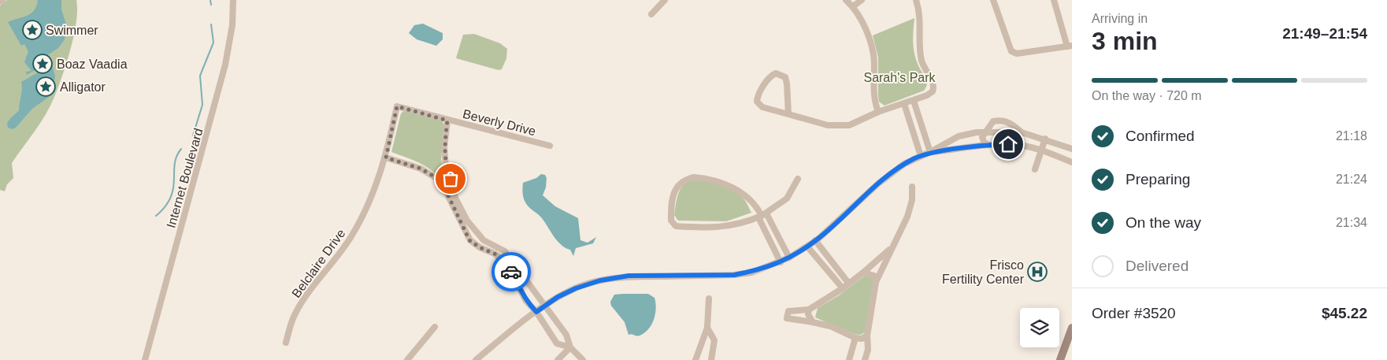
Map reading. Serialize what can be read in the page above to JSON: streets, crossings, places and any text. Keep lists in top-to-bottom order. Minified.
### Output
{"streets":{"street":["Beverly Drive","Internet Boulevard","Belclaire Drive"]},"crossings":[["Beverly Drive","Belclaire Drive"]],"parks":["Sarah's Park"],"places":{"place":["Swimmer","Boaz Vaadia","Alligator"],"hospital":["Frisco Fertility Center"]},"page":{"heading":["3 min","Arriving in","21:49–21:54"],"panel":["Order #3520","$45.22"],"bar":"On the way · 720 m","list":[["Confirmed","21:18"],["Preparing","21:24"],["On the way","21:34"],"Delivered"]}}
